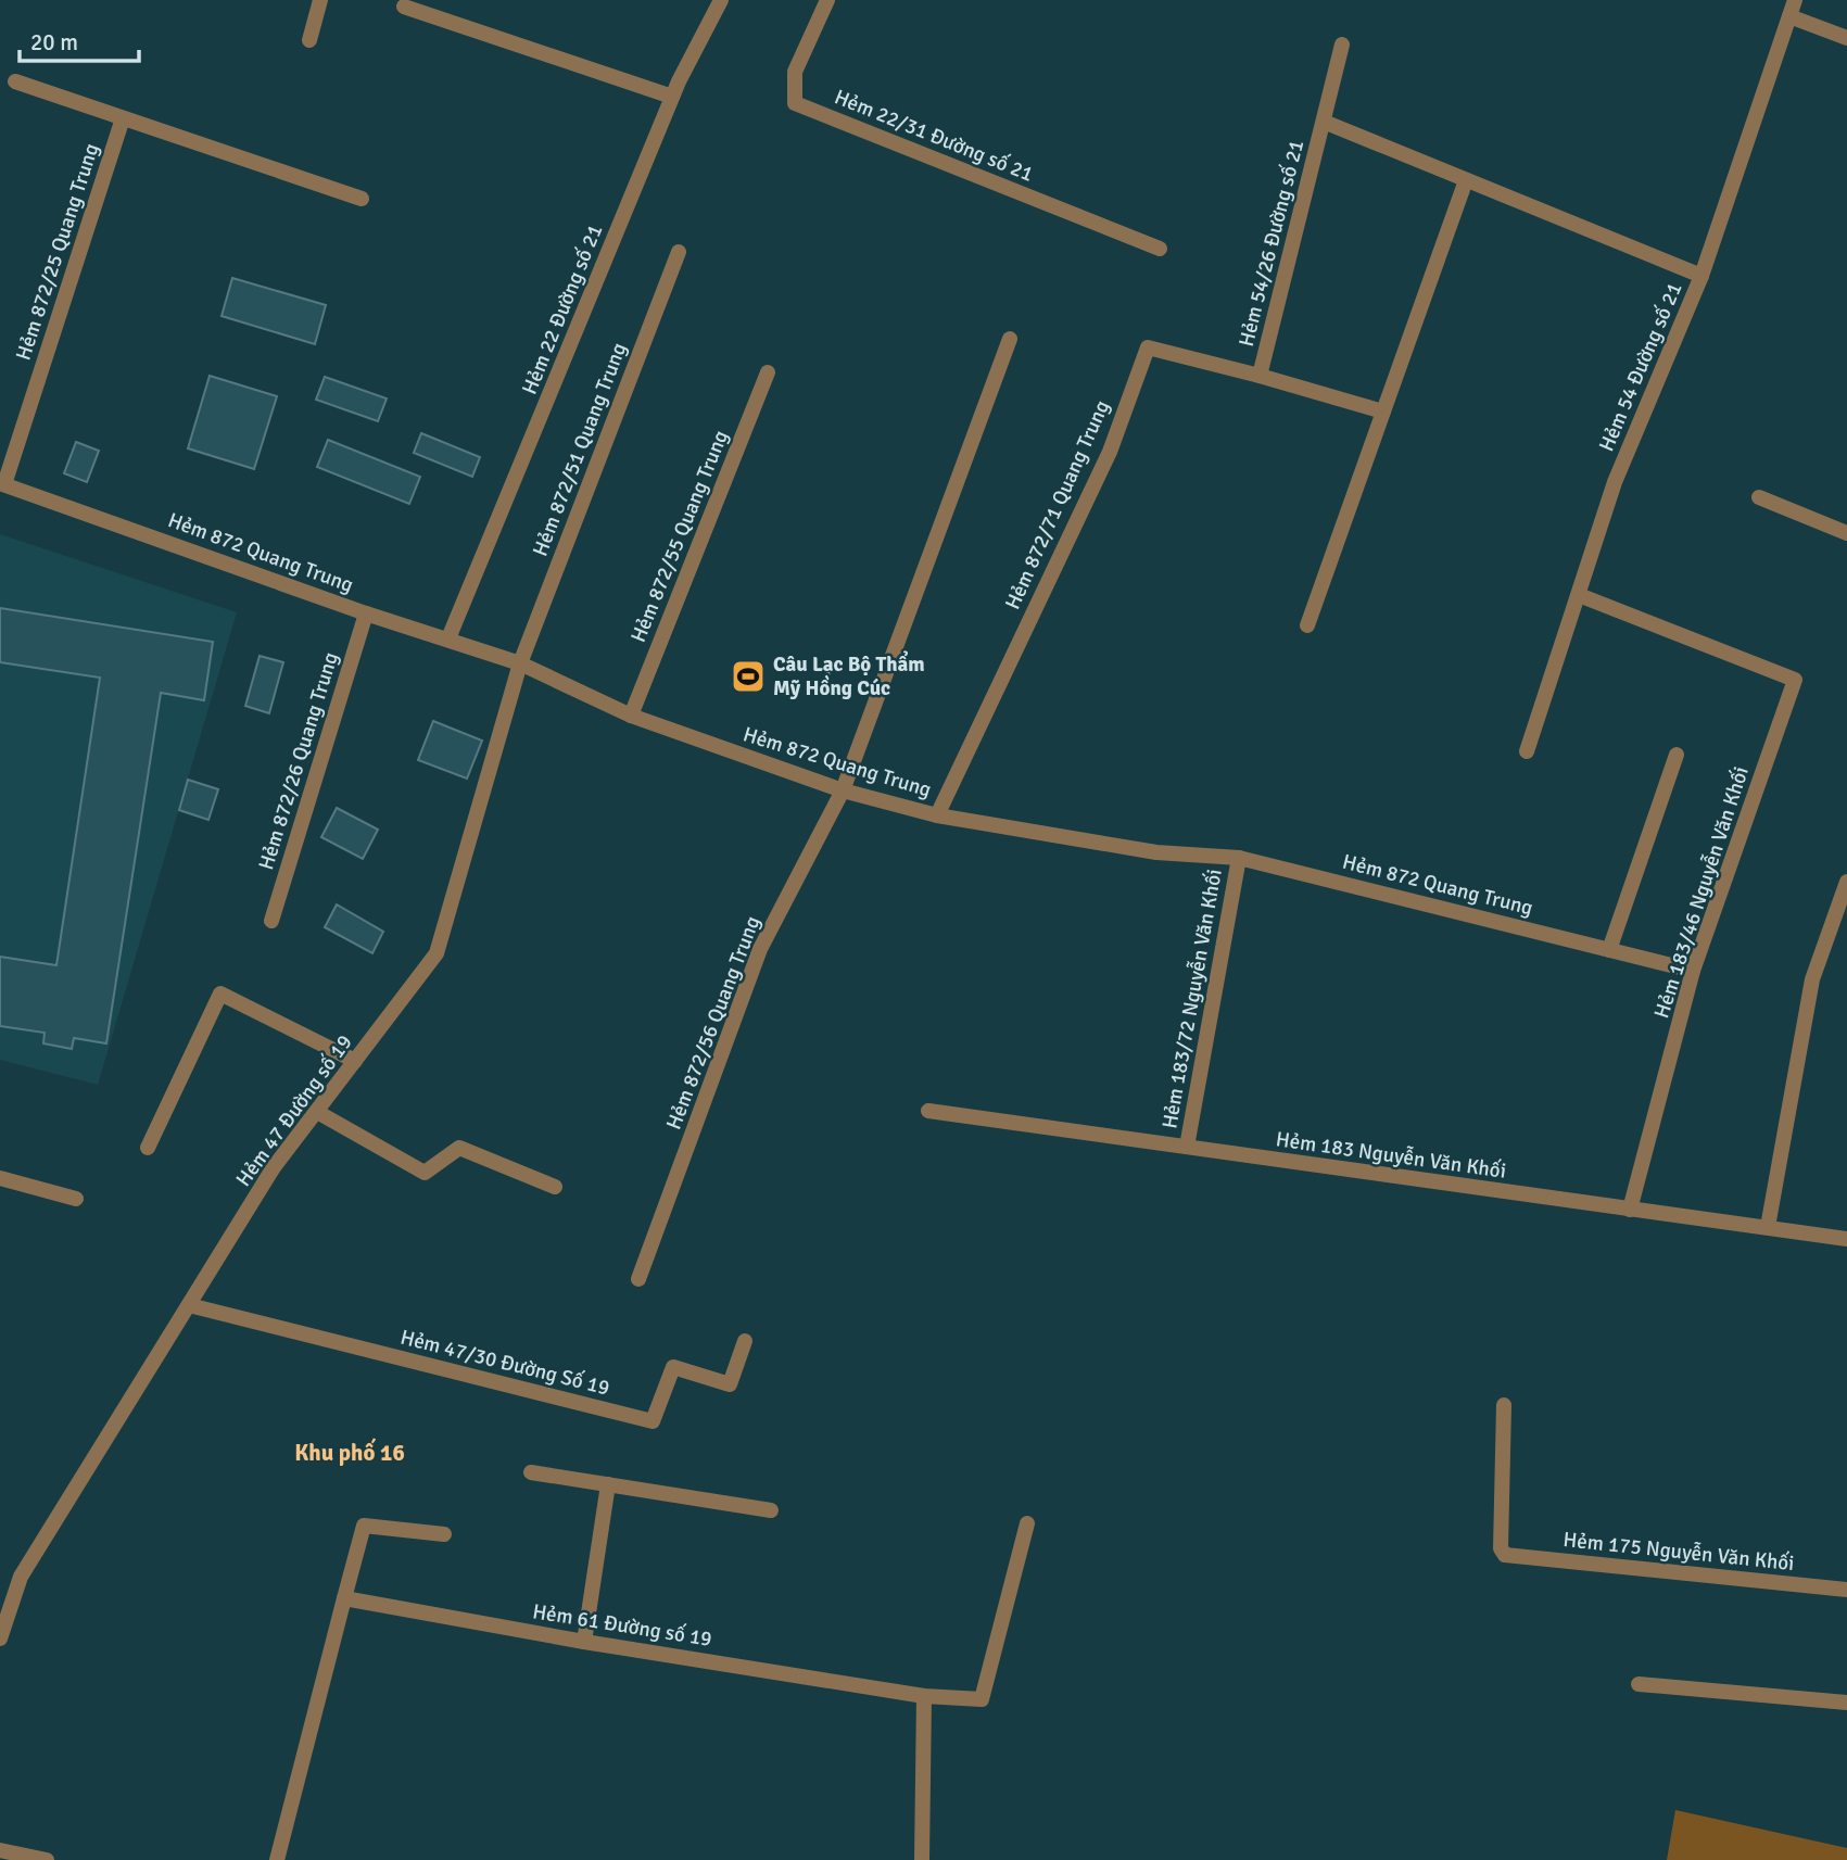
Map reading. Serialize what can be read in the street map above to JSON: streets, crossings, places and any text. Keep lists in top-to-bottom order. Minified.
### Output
{"streets":{"street":["Hẻm 22/31 Đường số 21","Hẻm 54/26 Đường số 21","Hẻm 872/25 Quang Trung","Hẻm 22 Đường số 21","Hẻm 54 Đường số 21","Hẻm 872/51 Quang Trung","Hẻm 872/71 Quang Trung","Hẻm 872/55 Quang Trung","Hẻm 872 Quang Trung","Hẻm 872/26 Quang Trung","Hẻm 183/46 Nguyễn Văn Khối","Hẻm 183/72 Nguyễn Văn Khối","Hẻm 872/56 Quang Trung","Hẻm 47 Đường số 19","Hẻm 183 Nguyễn Văn Khối","Hẻm 47/30 Đường Số 19","Hẻm 175 Nguyễn Văn Khối","Hẻm 61 Đường số 19"]},"crossings":[["Hẻm 54/26 Đường số 21","Hẻm 54 Đường số 21"],["Hẻm 54/26 Đường số 21","Hẻm 872/71 Quang Trung"],["Hẻm 872/25 Quang Trung","Hẻm 872 Quang Trung"],["Hẻm 22 Đường số 21","Hẻm 872 Quang Trung"],["Hẻm 54 Đường số 21","Hẻm 183/46 Nguyễn Văn Khối"],["Hẻm 872/51 Quang Trung","Hẻm 872 Quang Trung"],["Hẻm 872/51 Quang Trung","Hẻm 47 Đường số 19"],["Hẻm 872/71 Quang Trung","Hẻm 872 Quang Trung"],["Hẻm 872/55 Quang Trung","Hẻm 872 Quang Trung"],["Hẻm 872 Quang Trung","Hẻm 872/26 Quang Trung"],["Hẻm 872 Quang Trung","Hẻm 183/46 Nguyễn Văn Khối"],["Hẻm 872 Quang Trung","Hẻm 183/72 Nguyễn Văn Khối"],["Hẻm 872 Quang Trung","Hẻm 872/56 Quang Trung"],["Hẻm 872 Quang Trung","Hẻm 47 Đường số 19"],["Hẻm 183/46 Nguyễn Văn Khối","Hẻm 183 Nguyễn Văn Khối"],["Hẻm 183/72 Nguyễn Văn Khối","Hẻm 183 Nguyễn Văn Khối"],["Hẻm 47 Đường số 19","Hẻm 47/30 Đường Số 19"]],"districts":["Khu phố 16"],"places":{"sports":["Câu Lạc Bộ Thẩm Mỹ Hồng Cúc"]},"scale_bar":"20 m"}
